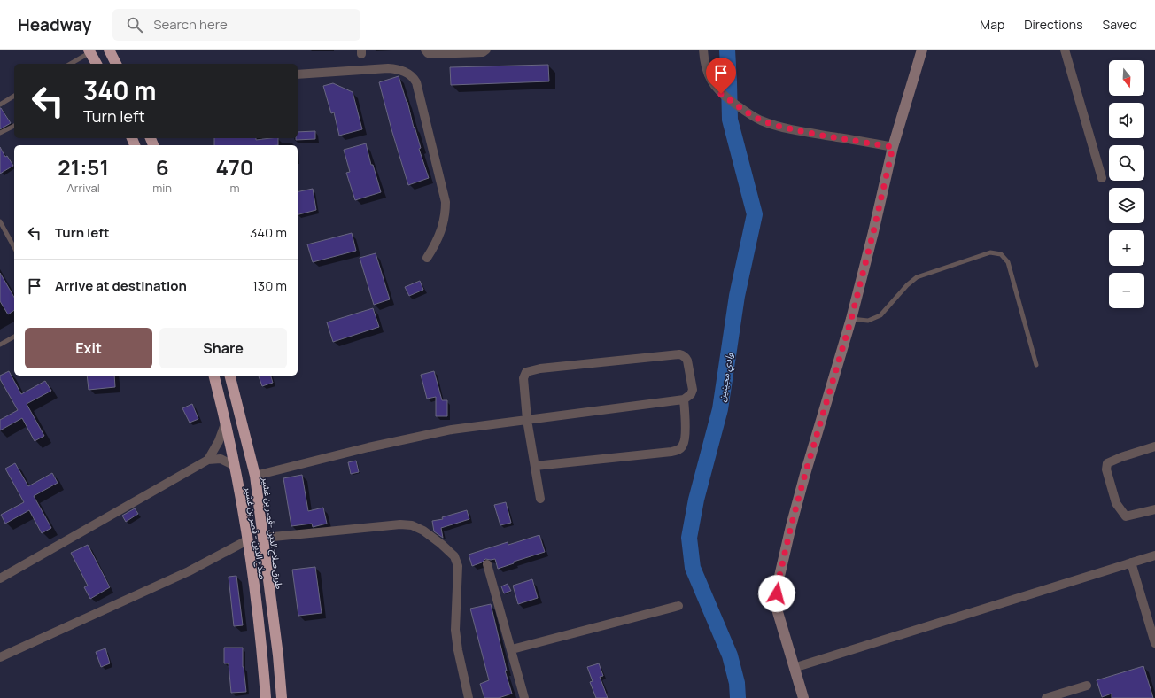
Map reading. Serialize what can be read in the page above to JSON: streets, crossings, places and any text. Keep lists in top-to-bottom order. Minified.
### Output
{"streets":{"highway":["صلاح الدين - قصر بن غشير","طريق صلاح الدين -قصر بن غشير"]},"water":["وادي مجينين"],"north":"bottom","page":{"header":"Headway","search":"Search here","nav":["Map","Directions","Saved"],"map_buttons":["+","−"],"turn":["340 m","Turn left"],"eta":["21:51","Arrival","6","min","470","m"],"list":[{"name":"Turn left","value":"340 m"},{"name":"Arrive at destination","value":"130 m"}],"buttons":["Exit","Share"]}}
